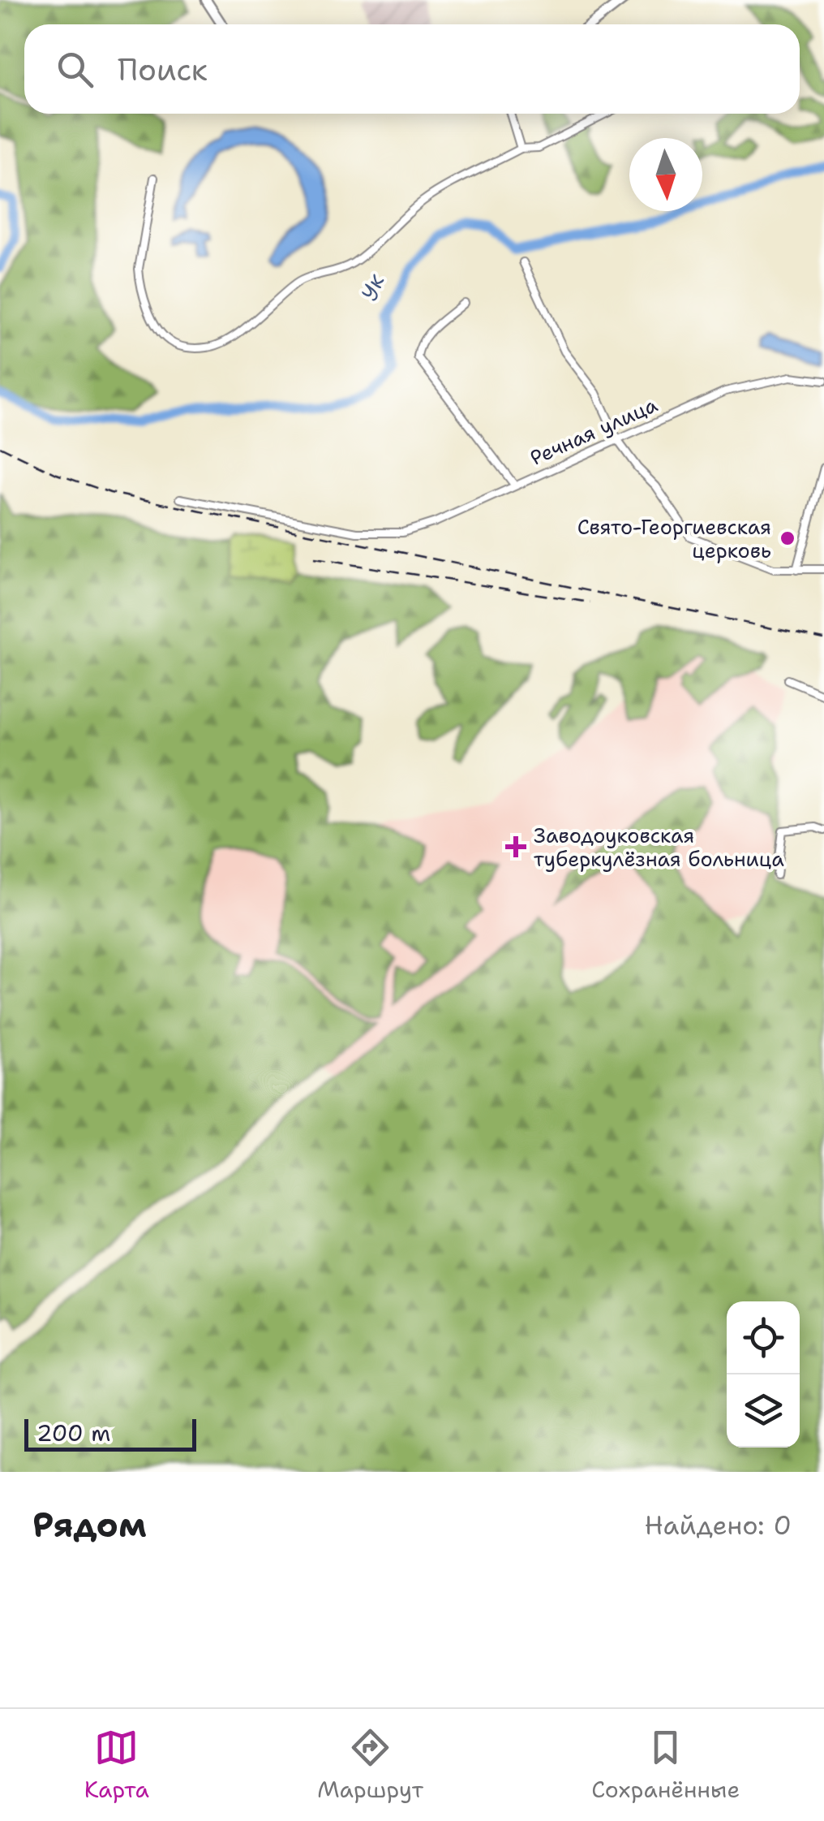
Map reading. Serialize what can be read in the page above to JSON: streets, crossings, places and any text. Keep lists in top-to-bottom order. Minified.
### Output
{"streets":{"street":["Речная улица"]},"water":["Ук"],"places":{"other":["Свято-Георгиевская церковь"],"health":["Заводоуковская туберкулёзная больница"]},"scale_bar":"200 m","north":"bottom","page":{"search":"Поиск","scale":"200 m","heading":["Рядом","Найдено: 0"],"nav":["Карта","Маршрут","Сохранённые"]}}
